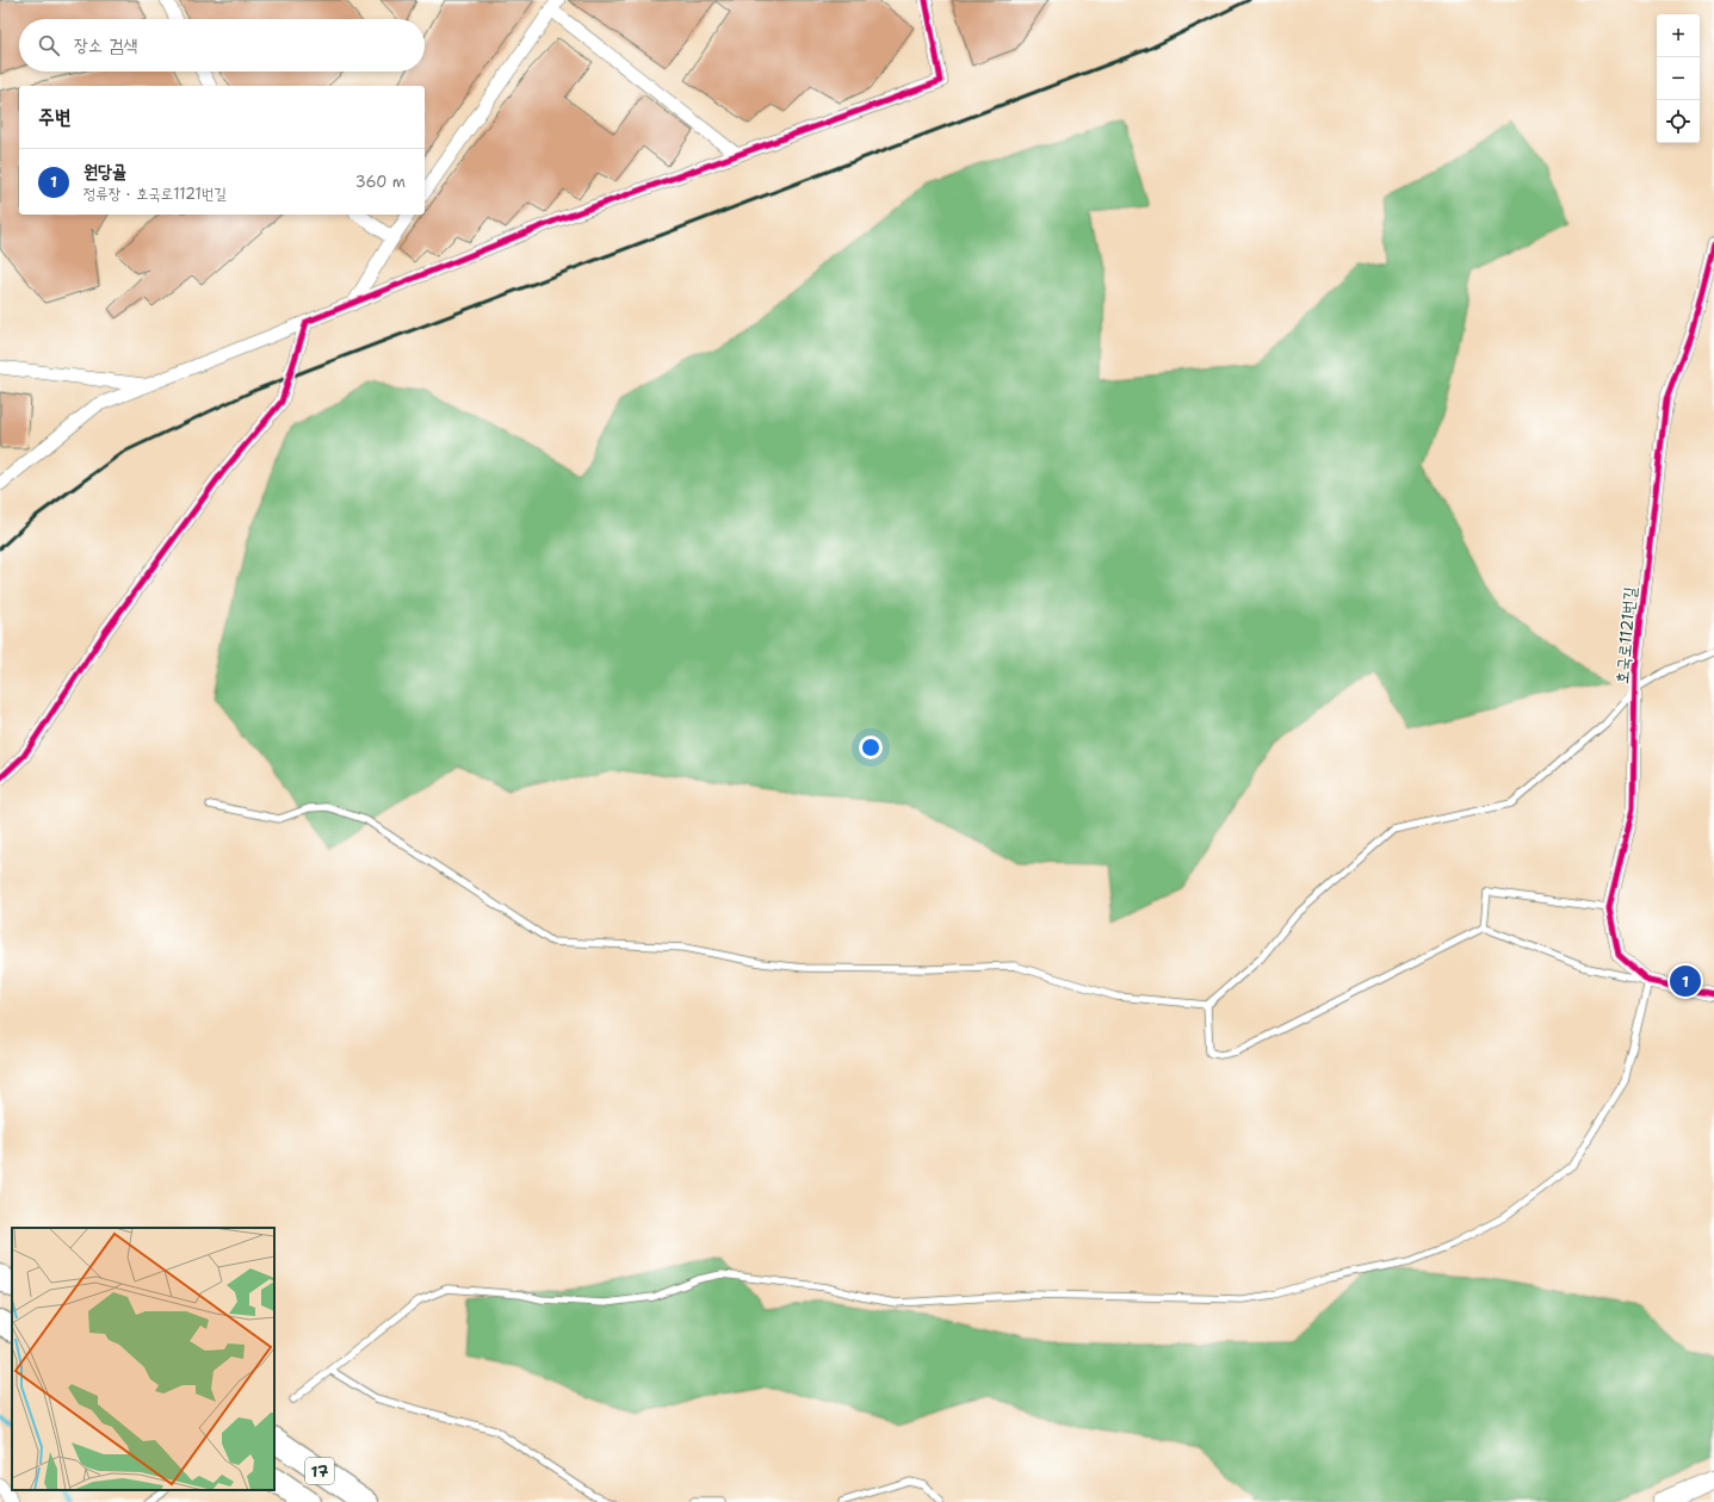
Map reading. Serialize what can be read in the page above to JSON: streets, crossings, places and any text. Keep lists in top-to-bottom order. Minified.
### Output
{"streets":{"highway":["17"],"street":["호국로1121번길"]},"page":{"map_buttons":["+","−"],"search":"장소 검색","heading":"주변","list":[{"mark":"1","name":"원당골","note":"정류장 · 호국로1121번길","value":"360 m"}],"pins":"1"}}
